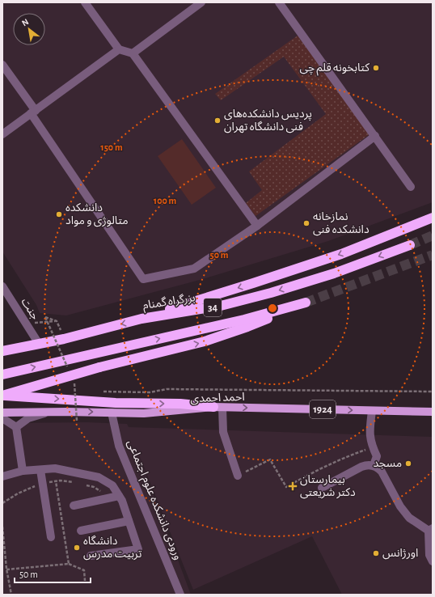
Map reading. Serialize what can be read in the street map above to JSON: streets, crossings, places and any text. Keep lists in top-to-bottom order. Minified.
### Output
{"streets":{"highway":["بزرگراه گمنام","34"],"main road":["احمد احمدی","1924"],"street":["جنت","ورودی دانشکده علوم اجتماعی"]},"crossings":[["بزرگراه گمنام","جنت"],["احمد احمدی","ورودی دانشکده علوم اجتماعی"]],"one_way":["احمد احمدی"],"places":{"other":["کتابخونه قلم چی","پردیس دانشکده‌های فنی دانشگاه تهران","دانشکده متالوژی و مواد","نمازخانه دانشکده فنی","مسجد","دانشگاه تربیت مدرس","اورژانس"],"health":["بیمارستان دکتر شریعتی"]},"scale_bar":"50 m","north":"top left","rings":["150 m","100 m","50 m"]}
